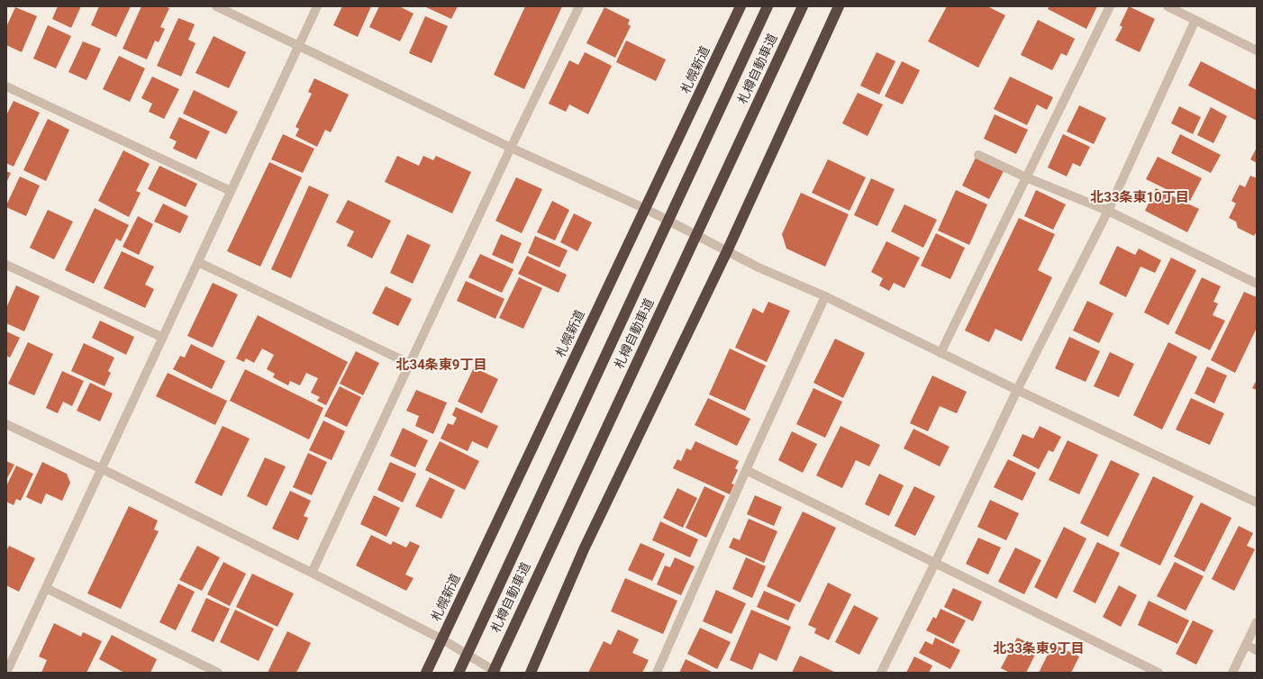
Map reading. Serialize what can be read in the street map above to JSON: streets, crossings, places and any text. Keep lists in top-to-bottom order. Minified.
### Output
{"streets":{"highway":["札樽自動車道","札幌新道"]},"districts":["北33条東10丁目","北34条東9丁目","北33条東9丁目"]}
